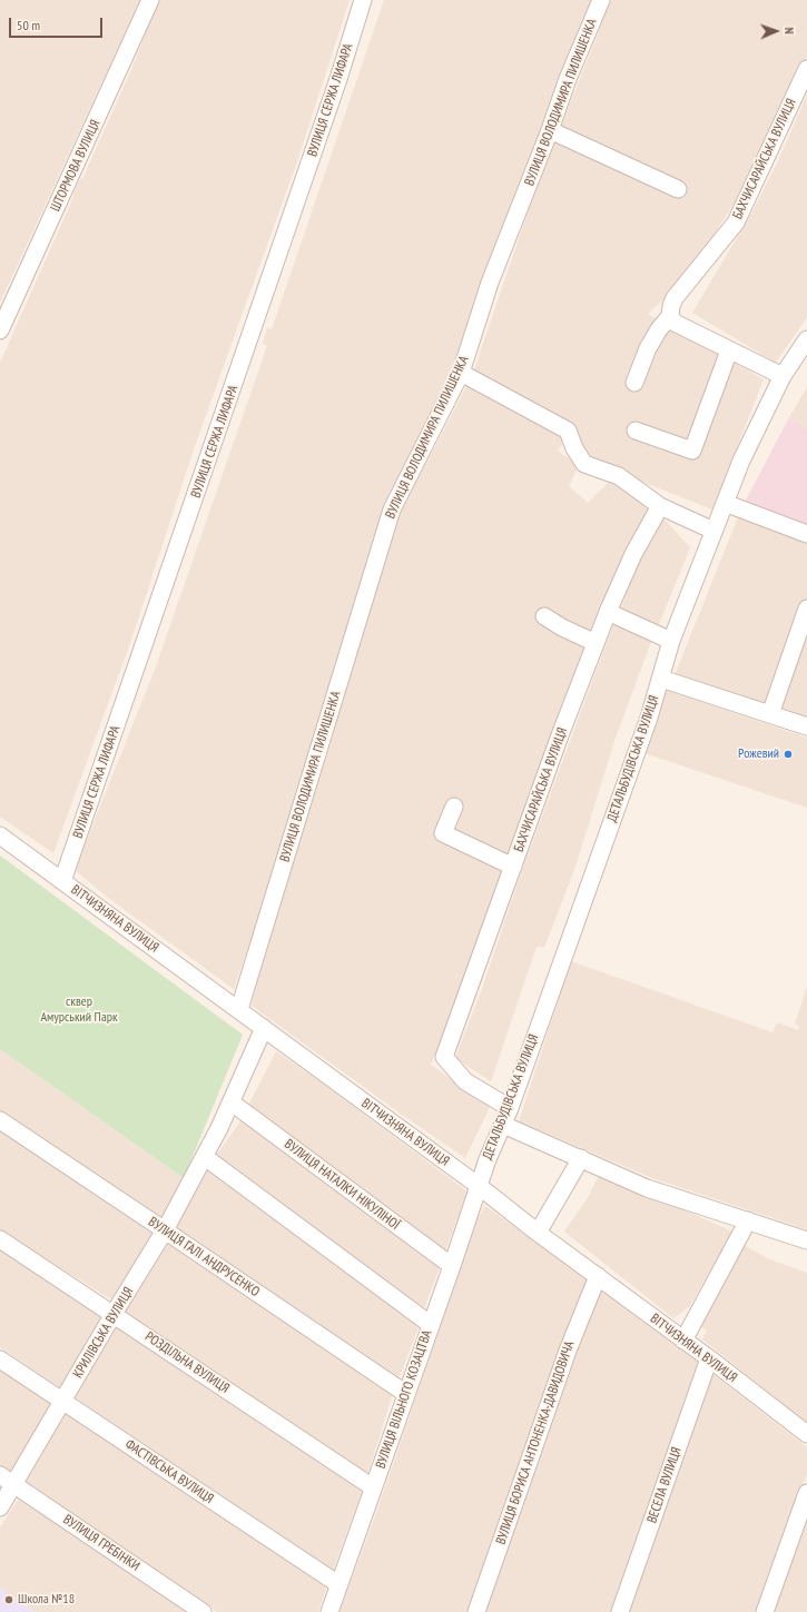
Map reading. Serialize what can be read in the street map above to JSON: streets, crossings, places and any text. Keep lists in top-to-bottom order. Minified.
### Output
{"streets":{"street":["ВУЛИЦЯ СЕРЖА ЛИФАРА","ВУЛИЦЯ ВОЛОДИМИРА ПИЛИШЕНКА","БАХЧИСАРАЙСЬКА ВУЛИЦЯ","ШТОРМОВА ВУЛИЦЯ","ДЕТАЛЬБУДІВСЬКА ВУЛИЦЯ","ВІТЧИЗНЯНА ВУЛИЦЯ","ВУЛИЦЯ НАТАЛКИ НІКУЛІНОЇ","ВУЛИЦЯ ГАЛІ АНДРУСЕНКО","КРИЛІВСЬКА ВУЛИЦЯ","РОЗДІЛЬНА ВУЛИЦЯ","ВУЛИЦЯ ВІЛЬНОГО КОЗАЦТВА","ВУЛИЦЯ БОРИСА АНТОНЕНКА-ДАВИДОВИЧА","ФАСТІВСЬКА ВУЛИЦЯ","ВЕСЕЛА ВУЛИЦЯ","ВУЛИЦЯ ГРЕБІНКИ"]},"crossings":[["ВУЛИЦЯ СЕРЖА ЛИФАРА","ВІТЧИЗНЯНА ВУЛИЦЯ"],["ВУЛИЦЯ ВОЛОДИМИРА ПИЛИШЕНКА","ВІТЧИЗНЯНА ВУЛИЦЯ"],["БАХЧИСАРАЙСЬКА ВУЛИЦЯ","ДЕТАЛЬБУДІВСЬКА ВУЛИЦЯ"],["ДЕТАЛЬБУДІВСЬКА ВУЛИЦЯ","ВІТЧИЗНЯНА ВУЛИЦЯ"],["ДЕТАЛЬБУДІВСЬКА ВУЛИЦЯ","ВУЛИЦЯ ВІЛЬНОГО КОЗАЦТВА"],["ВІТЧИЗНЯНА ВУЛИЦЯ","КРИЛІВСЬКА ВУЛИЦЯ"],["ВІТЧИЗНЯНА ВУЛИЦЯ","ВУЛИЦЯ ВІЛЬНОГО КОЗАЦТВА"],["ВІТЧИЗНЯНА ВУЛИЦЯ","ВУЛИЦЯ БОРИСА АНТОНЕНКА-ДАВИДОВИЧА"],["ВІТЧИЗНЯНА ВУЛИЦЯ","ВЕСЕЛА ВУЛИЦЯ"],["ВУЛИЦЯ НАТАЛКИ НІКУЛІНОЇ","КРИЛІВСЬКА ВУЛИЦЯ"],["ВУЛИЦЯ НАТАЛКИ НІКУЛІНОЇ","ВУЛИЦЯ ВІЛЬНОГО КОЗАЦТВА"],["ВУЛИЦЯ ГАЛІ АНДРУСЕНКО","КРИЛІВСЬКА ВУЛИЦЯ"],["ВУЛИЦЯ ГАЛІ АНДРУСЕНКО","ВУЛИЦЯ ВІЛЬНОГО КОЗАЦТВА"],["КРИЛІВСЬКА ВУЛИЦЯ","РОЗДІЛЬНА ВУЛИЦЯ"],["КРИЛІВСЬКА ВУЛИЦЯ","ФАСТІВСЬКА ВУЛИЦЯ"],["КРИЛІВСЬКА ВУЛИЦЯ","ВУЛИЦЯ ГРЕБІНКИ"],["РОЗДІЛЬНА ВУЛИЦЯ","ВУЛИЦЯ ВІЛЬНОГО КОЗАЦТВА"],["ВУЛИЦЯ ВІЛЬНОГО КОЗАЦТВА","ФАСТІВСЬКА ВУЛИЦЯ"]],"parks":["сквер Амурський Парк"],"places":["Рожевий","Школа №18"],"scale_bar":"50 m","north":"right"}
